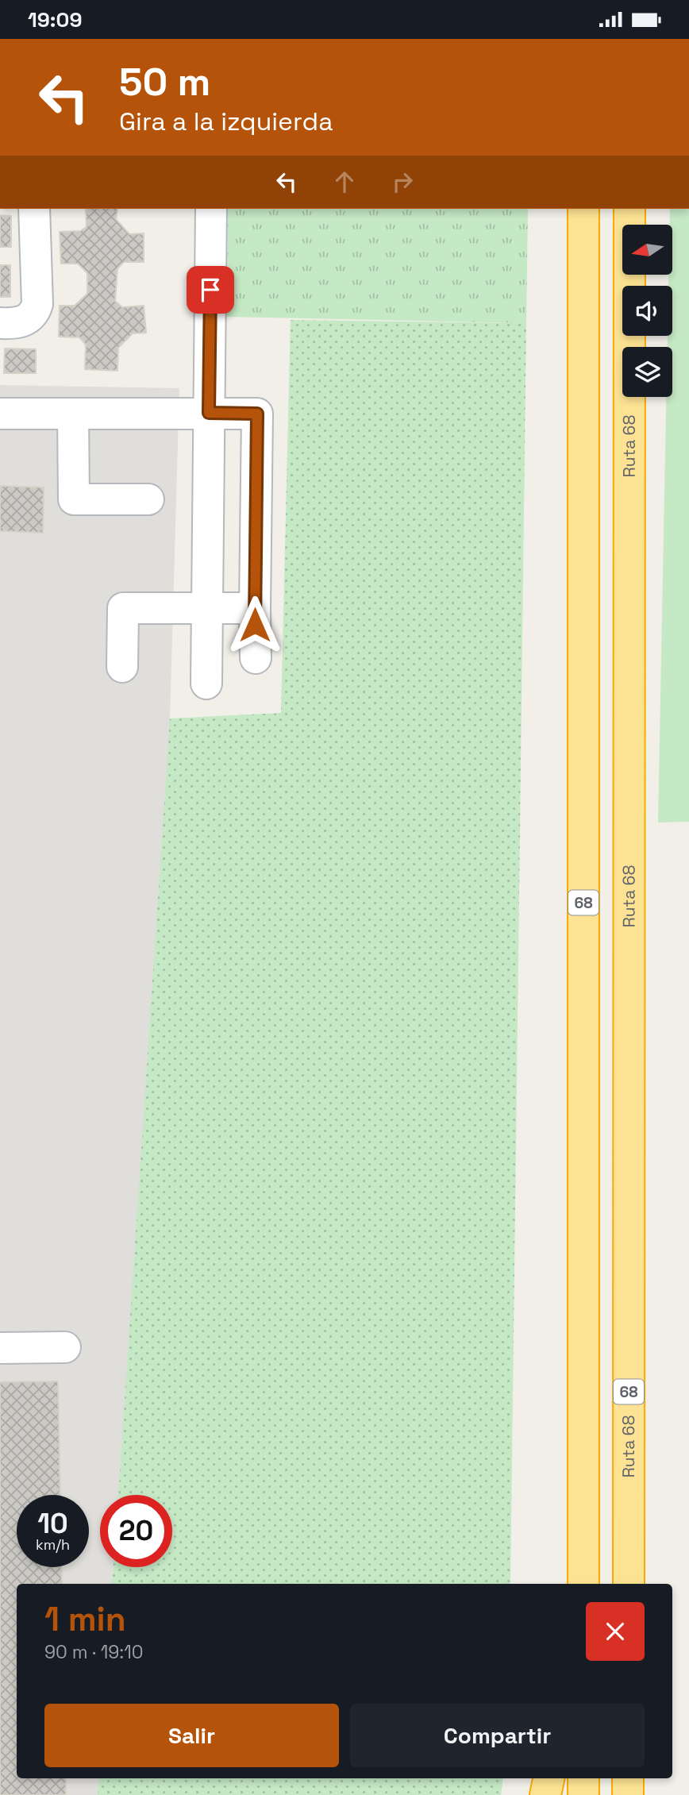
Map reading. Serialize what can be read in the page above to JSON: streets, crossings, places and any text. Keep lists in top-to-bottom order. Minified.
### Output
{"streets":{"highway":["Ruta 68","68"]},"north":"left","page":{"status":"19:09","turn":["50 m","Gira a la izquierda"],"speed":"10 km/h","limit":"20","heading":["1 min","90 m · 19:10"],"buttons":["Salir","Compartir"]}}
